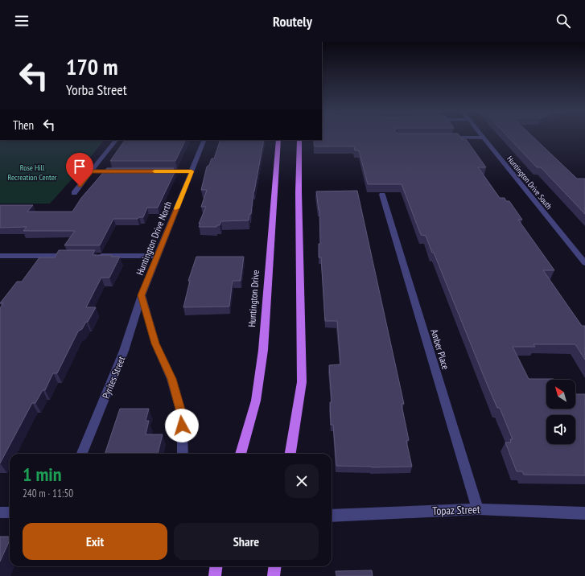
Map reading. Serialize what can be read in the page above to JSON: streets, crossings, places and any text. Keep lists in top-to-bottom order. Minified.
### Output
{"streets":{"main road":["Huntington Drive"],"street":["Huntington Drive South","Huntington Drive North","Amber Place","Pyrites Street","Topaz Street"]},"crossings":[["Huntington Drive North","Pyrites Street"],["Amber Place","Topaz Street"]],"parks":["Rose Hill Recreation Center"],"north":"top left","page":{"header":"Routely","turn":["170 m","Yorba Street"],"then":"Then","heading":["1 min","240 m · 11:50"],"buttons":["Exit","Share"]}}
